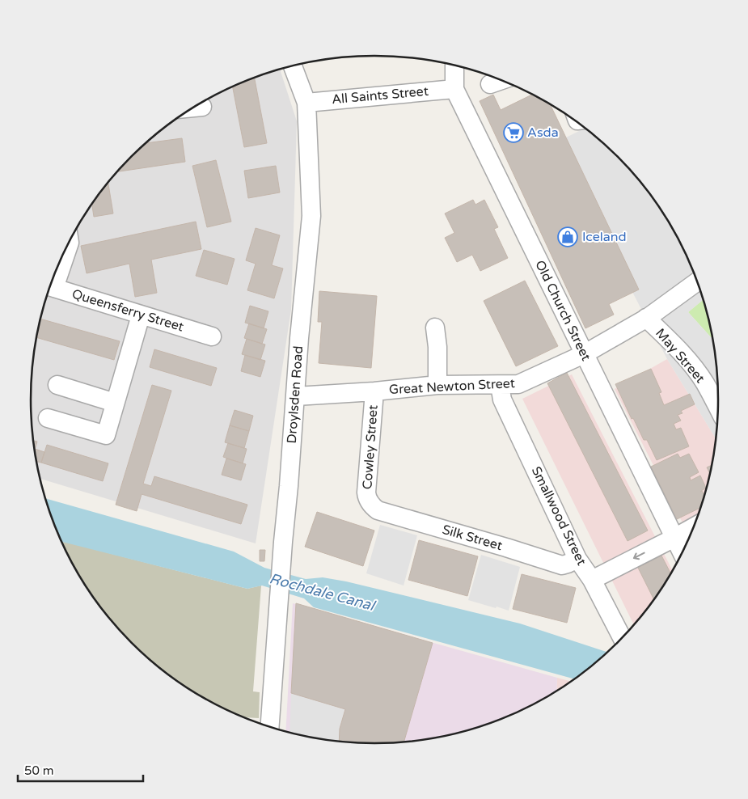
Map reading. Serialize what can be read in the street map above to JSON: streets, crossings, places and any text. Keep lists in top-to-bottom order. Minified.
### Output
{"streets":{"street":["All Saints Street","Queensferry Street","Old Church Street","May Street","Great Newton Street","Droylsden Road","Cowley Street","Smallwood Street","Silk Street"]},"crossings":[["All Saints Street","Old Church Street"],["All Saints Street","Droylsden Road"],["Old Church Street","Great Newton Street"],["May Street","Great Newton Street"],["Great Newton Street","Droylsden Road"],["Great Newton Street","Cowley Street"],["Great Newton Street","Smallwood Street"],["Cowley Street","Silk Street"],["Smallwood Street","Silk Street"]],"water":["Rochdale Canal"],"places":{"supermarket":["Asda"],"shop":["Iceland"]},"scale_bar":"50 m"}
